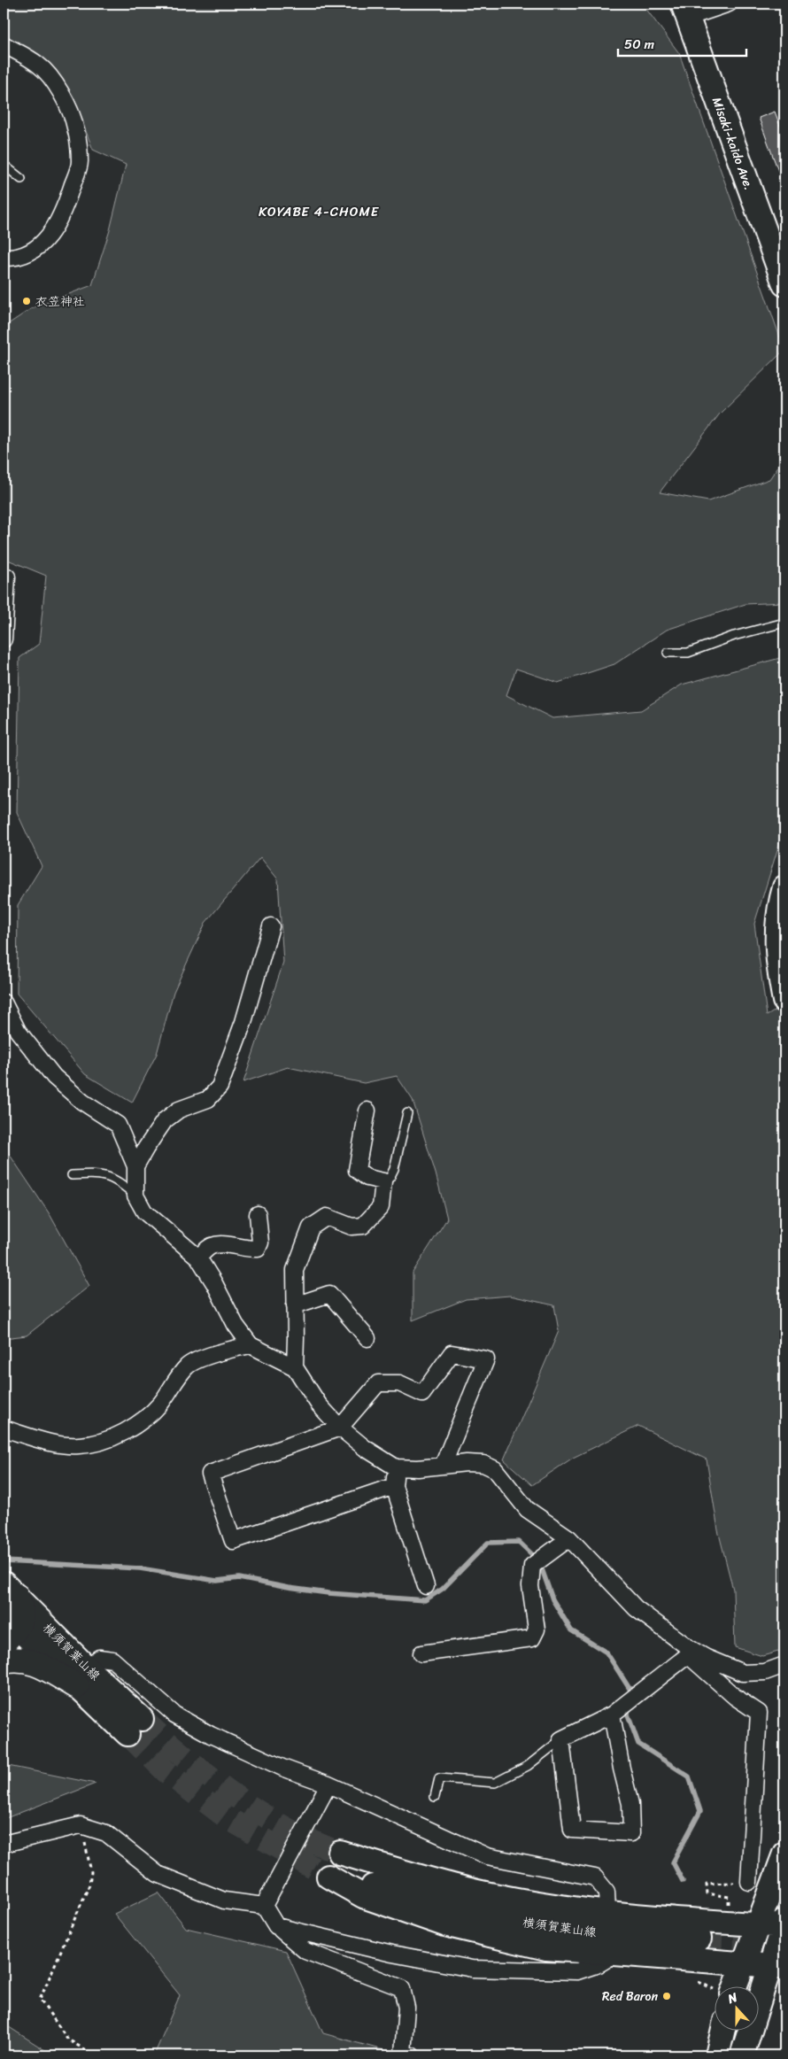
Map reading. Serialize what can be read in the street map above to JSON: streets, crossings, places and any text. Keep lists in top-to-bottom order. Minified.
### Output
{"streets":{"main road":["Misaki-kaido Ave.","横須賀葉山線"]},"districts":["KOYABE 4-CHOME"],"places":["衣笠神社","Red Baron"],"scale_bar":"50 m","north":"top"}
